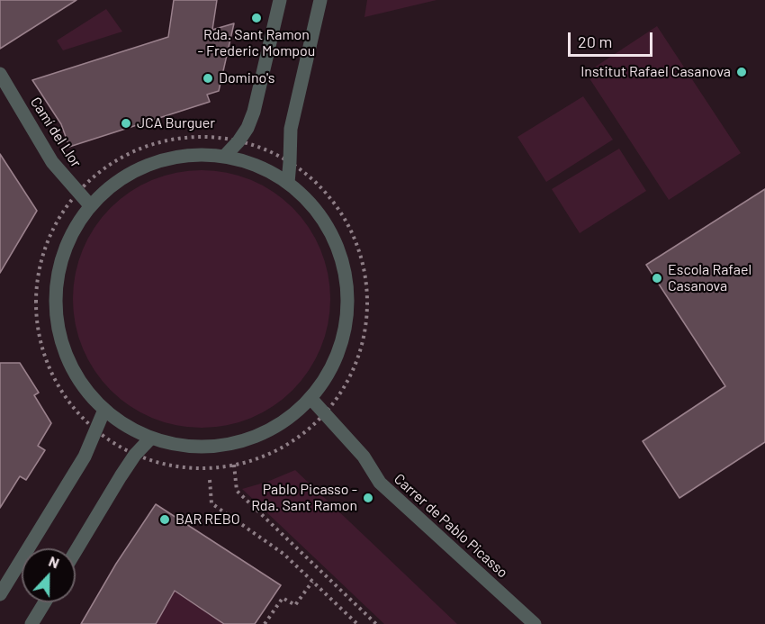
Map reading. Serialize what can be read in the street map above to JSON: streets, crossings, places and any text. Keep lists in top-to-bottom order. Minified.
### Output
{"streets":{"street":["Camí del Llor","Carrer de Pablo Picasso"]},"places":["Rda. Sant Ramon - Frederic Mompou","Institut Rafael Casanova","Domino's","JCA Burguer","Escola Rafael Casanova","Pablo Picasso - Rda. Sant Ramon","BAR REBO"],"scale_bar":"20 m","north":"top"}
